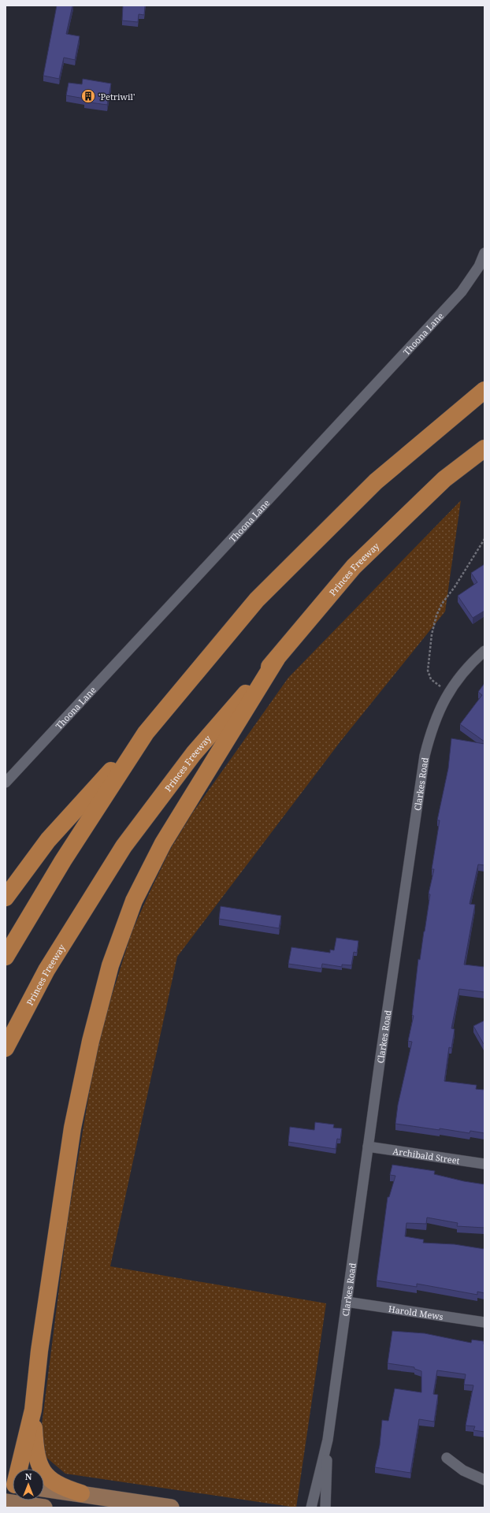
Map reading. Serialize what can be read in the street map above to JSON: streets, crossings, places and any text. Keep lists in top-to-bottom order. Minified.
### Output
{"streets":{"highway":["Princes Freeway"],"street":["Thoona Lane","Clarkes Road","Archibald Street","Harold Mews"]},"crossings":[["Clarkes Road","Archibald Street"],["Clarkes Road","Harold Mews"]],"places":{"building":["'Petriwil'"]},"north":"top"}
